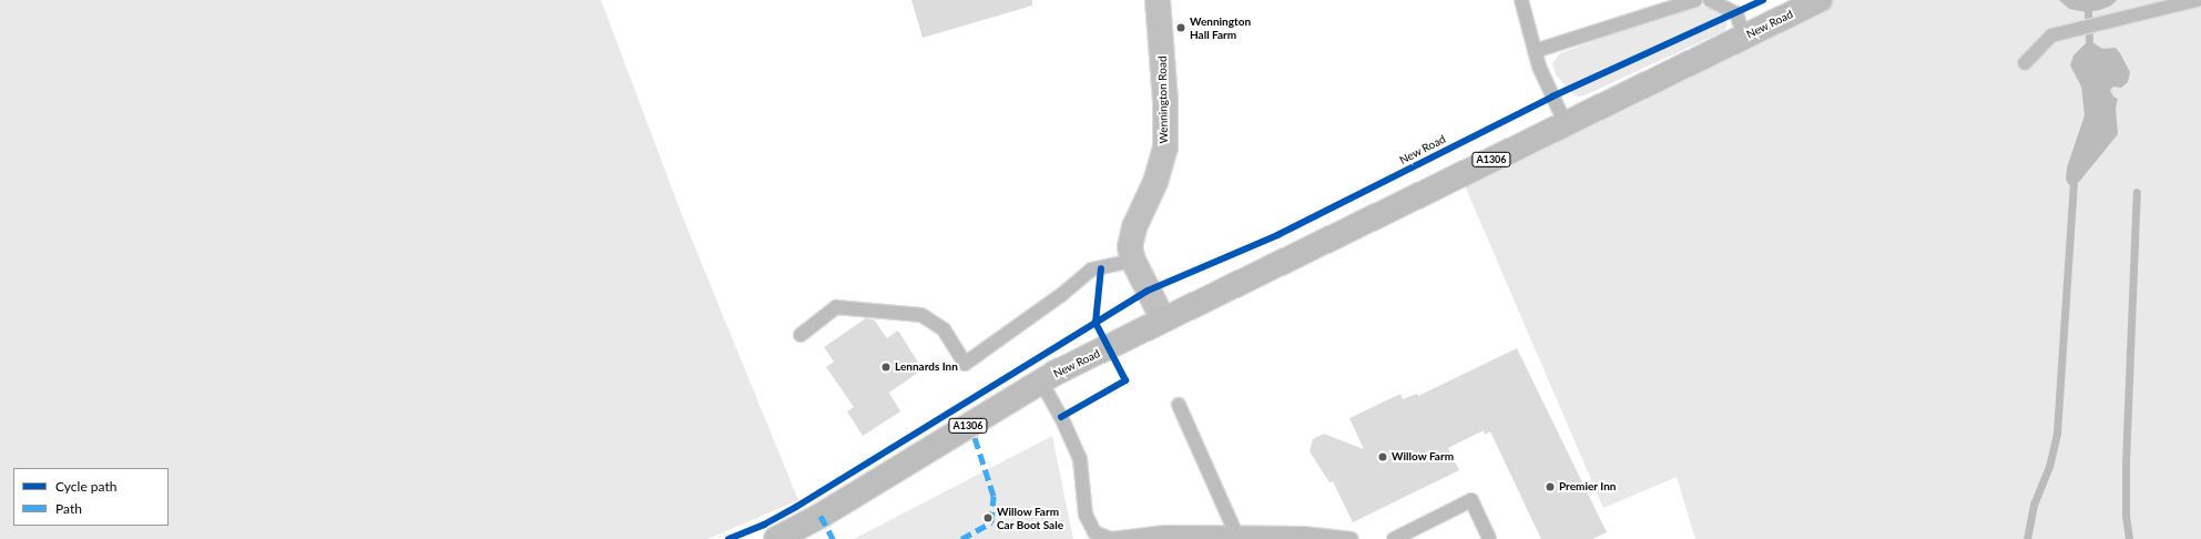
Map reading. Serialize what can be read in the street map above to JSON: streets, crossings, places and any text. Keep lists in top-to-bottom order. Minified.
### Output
{"streets":{"main road":["New Road","Wennington Road","A1306"]},"crossings":[["New Road","Wennington Road"]],"places":["Wennington Hall Farm","Lennards Inn","Willow Farm","Premier Inn","Willow Farm Car Boot Sale"],"legend":["Cycle path","Path"]}
